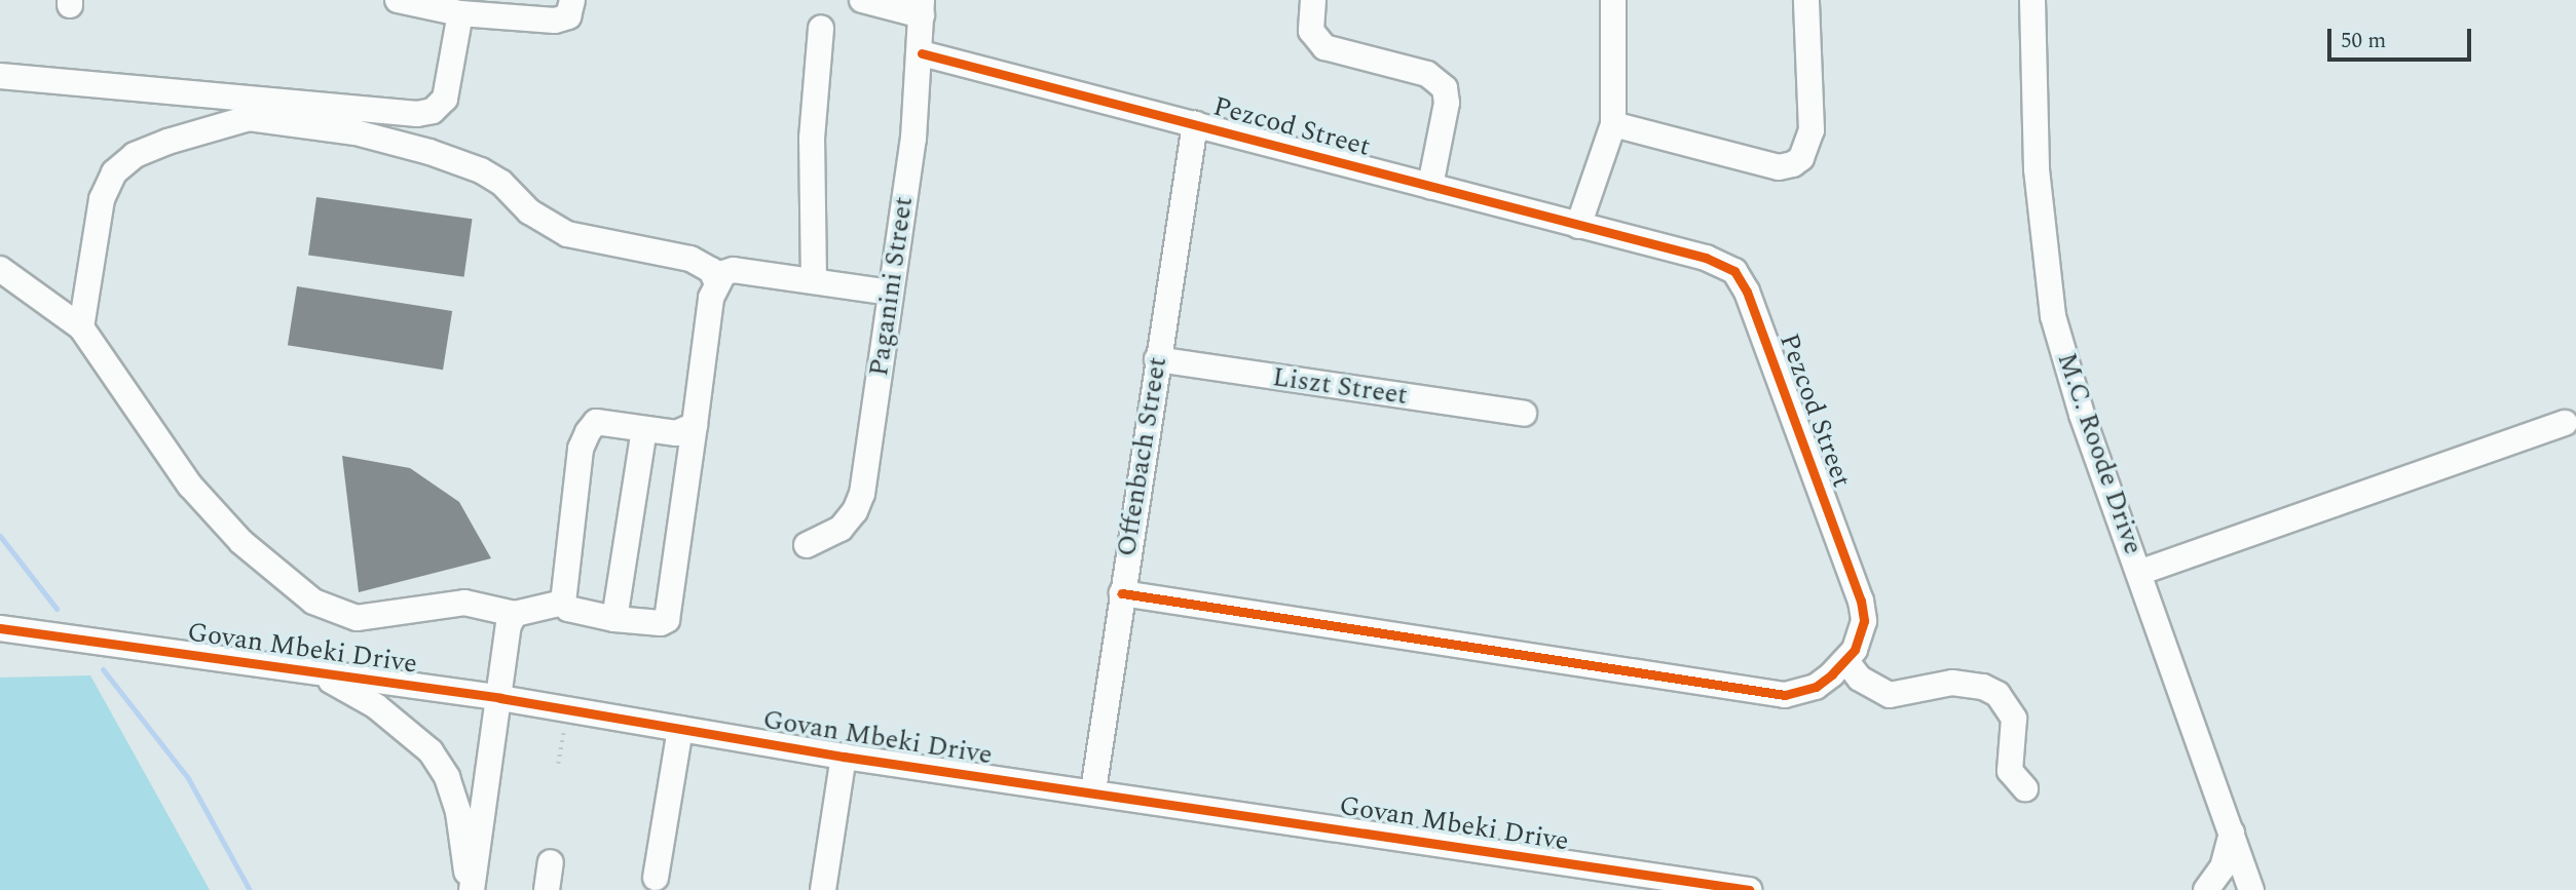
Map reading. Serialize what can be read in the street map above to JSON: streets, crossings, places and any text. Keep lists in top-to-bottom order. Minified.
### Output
{"streets":{"street":["Pezcod Street","Paganini Street","Liszt Street","M.C. Roode Drive","Offenbach Street","Govan Mbeki Drive"]},"crossings":[["Pezcod Street","Paganini Street"],["Pezcod Street","Offenbach Street"],["Liszt Street","Offenbach Street"],["Offenbach Street","Govan Mbeki Drive"]],"scale_bar":"50 m"}
